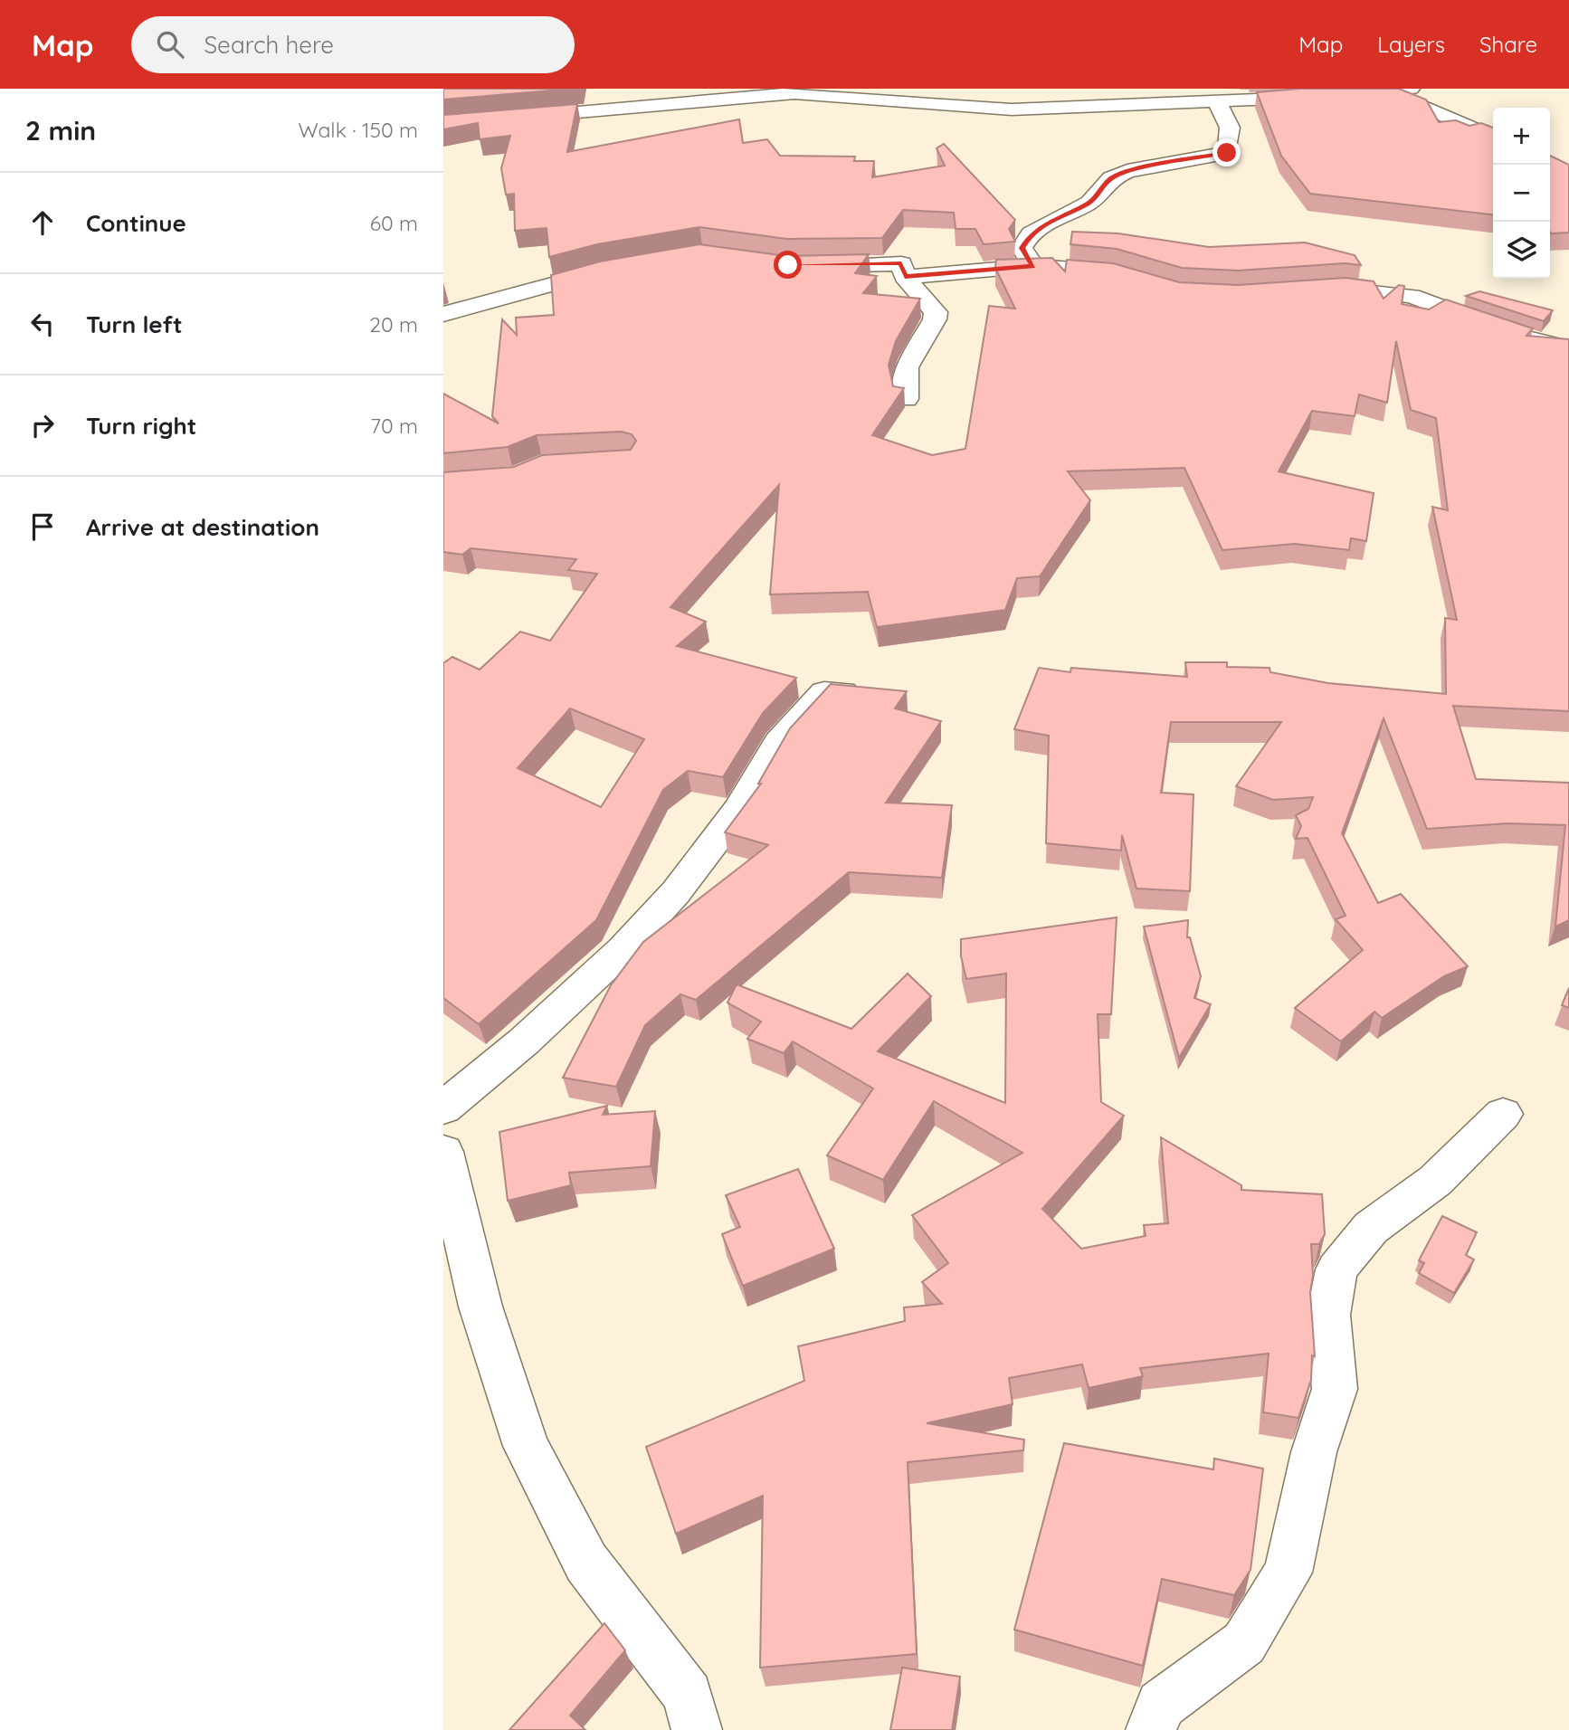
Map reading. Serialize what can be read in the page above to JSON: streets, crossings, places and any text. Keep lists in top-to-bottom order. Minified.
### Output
{"page":{"header":"Map","search":"Search here","nav":["Map","Layers","Share"],"heading":["2 min","Walk · 150 m"],"map_buttons":["+","−"],"list":[["Continue","60 m"],["Turn left","20 m"],["Turn right","70 m"],"Arrive at destination"]}}
